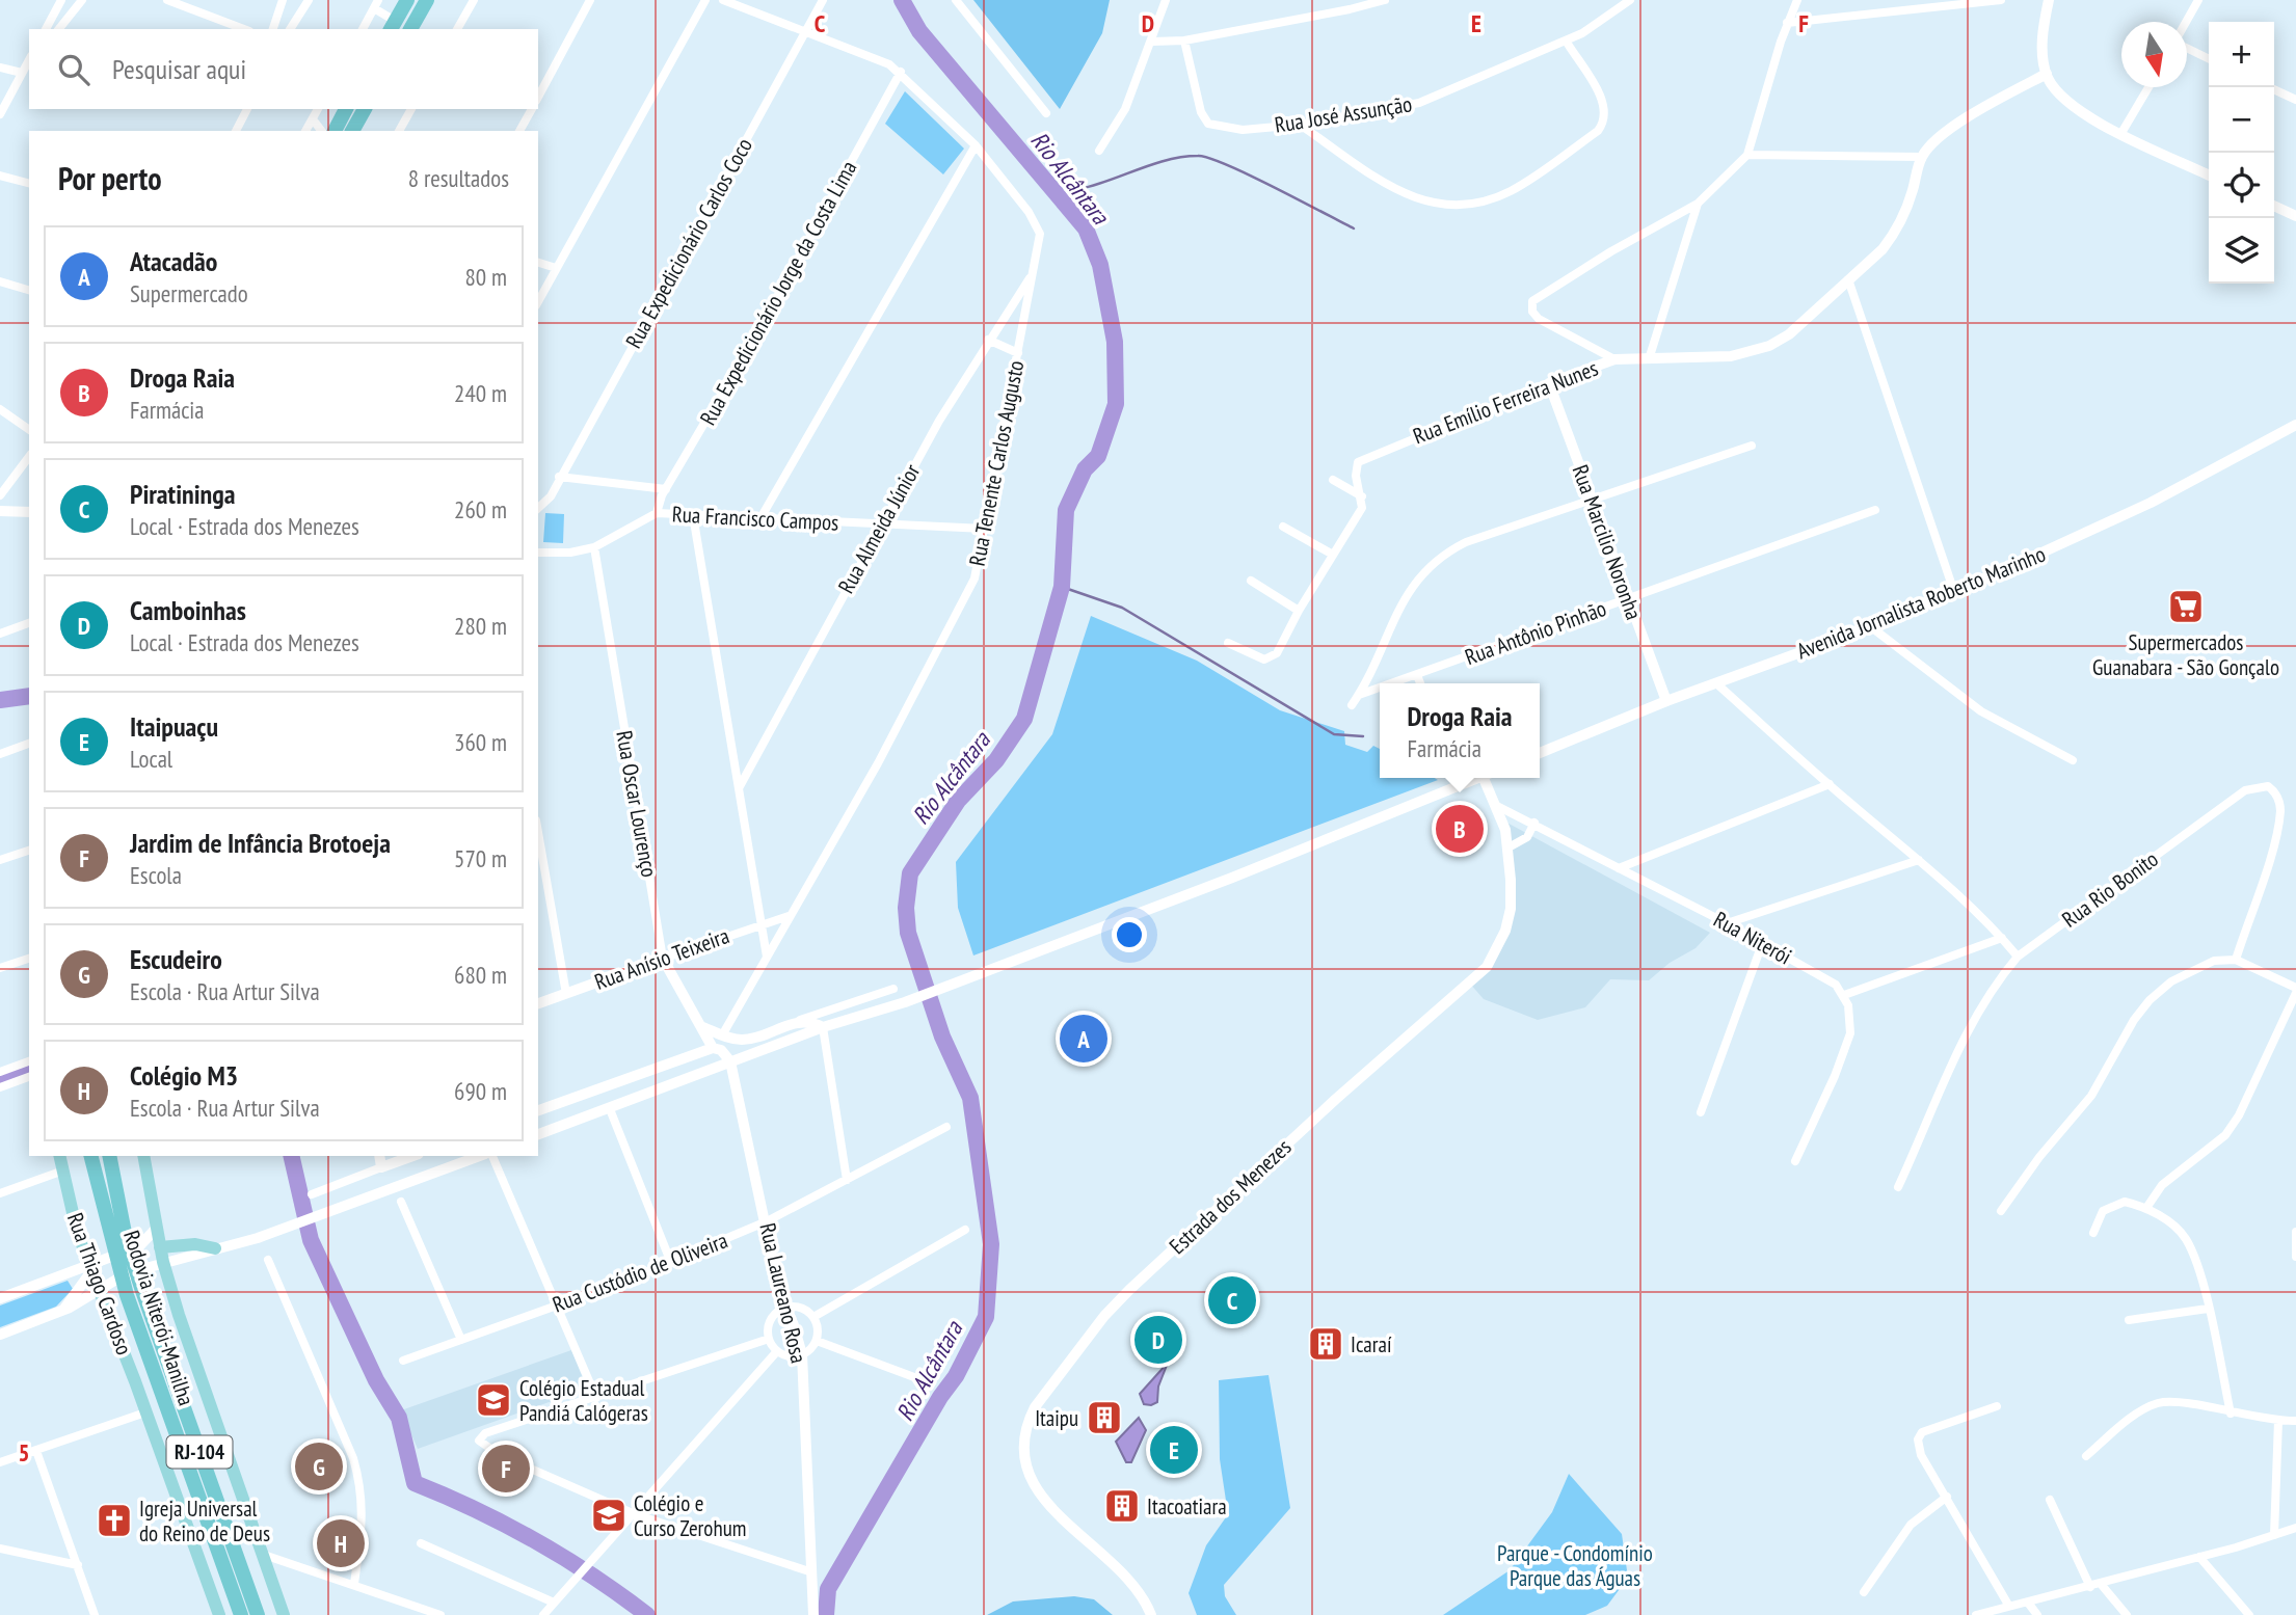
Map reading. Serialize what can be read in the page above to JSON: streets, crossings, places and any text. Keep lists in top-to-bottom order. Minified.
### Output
{"streets":{"highway":["Rodovia Niterói-Manilha","RJ-104"],"main road":["Avenida Jornalista Roberto Marinho","Rua Oscar Lourenço","Rua Anísio Teixeira","Estrada dos Menezes","Rua Thiago Cardoso","Rua Laureano Rosa"],"street":["Rua José Assunção","Rua Expedicionário Carlos Coco","Rua Expedicionário Jorge da Costa Lima","Rua Emílio Ferreira Nunes","Rua Tenente Carlos Augusto","Rua Francisco Campos","Rua Almeida Júnior","Rua Marcilio Noronha","Rua Antônio Pinhão","Rua Rio Bonito","Rua Niterói","Rua Custódio de Oliveira"]},"crossings":[["Rua Expedicionário Carlos Coco","Rua Tenente Carlos Augusto"],["Rua Expedicionário Carlos Coco","Rua Francisco Campos"],["Rua Expedicionário Jorge da Costa Lima","Rua Tenente Carlos Augusto"],["Rua Expedicionário Jorge da Costa Lima","Rua Francisco Campos"],["Rua Emílio Ferreira Nunes","Rua Marcilio Noronha"],["Rua Tenente Carlos Augusto","Rua Francisco Campos"],["Rua Tenente Carlos Augusto","Rua Almeida Júnior"],["Rua Tenente Carlos Augusto","Rua Anísio Teixeira"],["Rua Francisco Campos","Rua Almeida Júnior"],["Rua Francisco Campos","Rua Oscar Lourenço"],["Rua Marcilio Noronha","Avenida Jornalista Roberto Marinho"],["Rua Marcilio Noronha","Rua Antônio Pinhão"],["Rua Oscar Lourenço","Rua Anísio Teixeira"],["Rua Niterói","Estrada dos Menezes"],["Rua Custódio de Oliveira","Rua Laureano Rosa"]],"water":["Rio Alcântara"],"parks":["Parque - Condomínio Parque das Águas"],"places":{"supermarket":["Supermercados Guanabara - São Gonçalo"],"building":["Icaraí","Itaipu","Itacoatiara"],"school or university":["Colégio Estadual Pandiá Calógeras","Colégio e Curso Zerohum"],"church":["Igreja Universal do Reino de Deus"]},"north":"bottom","page":{"map_buttons":["+","−"],"search":"Pesquisar aqui","heading":["Por perto","8 resultados"],"list":[{"mark":"A","name":"Atacadão","note":"Supermercado","value":"80 m"},{"mark":"B","name":"Droga Raia","note":"Farmácia","value":"240 m"},{"mark":"C","name":"Piratininga","note":"Local · Estrada dos Menezes","value":"260 m"},{"mark":"D","name":"Camboinhas","note":"Local · Estrada dos Menezes","value":"280 m"},{"mark":"E","name":"Itaipuaçu","note":"Local","value":"360 m"},{"mark":"F","name":"Jardim de Infância Brotoeja","note":"Escola","value":"570 m"},{"mark":"G","name":"Escudeiro","note":"Escola · Rua Artur Silva","value":"680 m"},{"mark":"H","name":"Colégio M3","note":"Escola · Rua Artur Silva","value":"690 m"}],"popup":["Droga Raia","Farmácia"],"pins":["B","A","C","D","E","G","F","H"]},"grid":{"columns":["C","D","E","F"],"rows":["5"]}}
